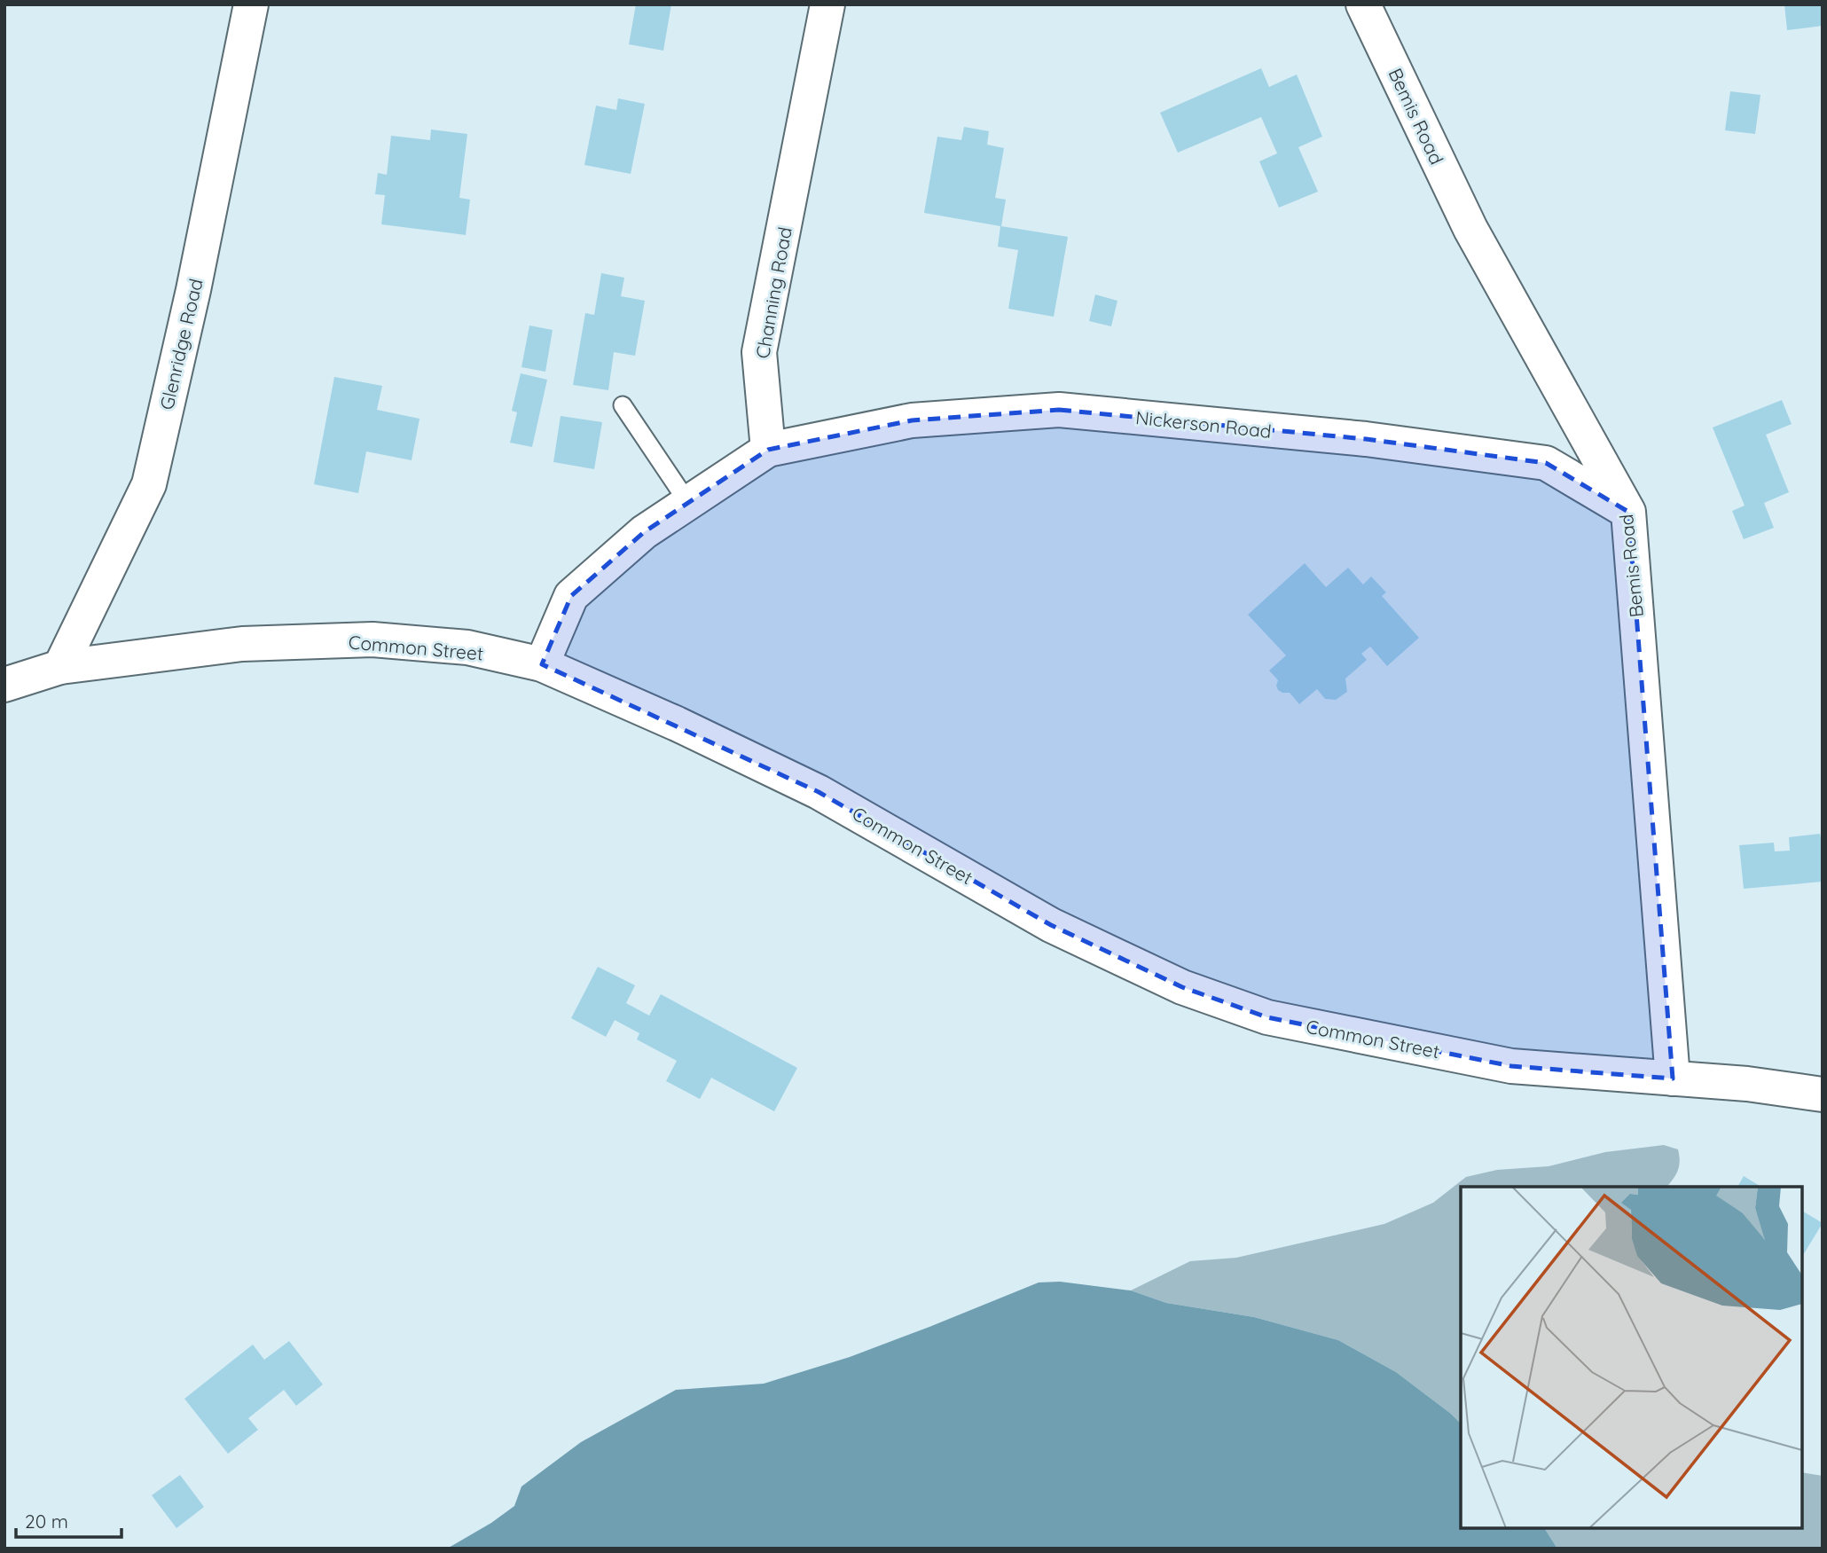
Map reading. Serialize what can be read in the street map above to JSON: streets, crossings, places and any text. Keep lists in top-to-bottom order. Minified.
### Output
{"streets":{"street":["Bemis Road","Channing Road","Glenridge Road","Nickerson Road","Common Street"]},"crossings":[["Bemis Road","Nickerson Road"],["Bemis Road","Common Street"],["Channing Road","Nickerson Road"],["Glenridge Road","Common Street"]],"scale_bar":"20 m"}
